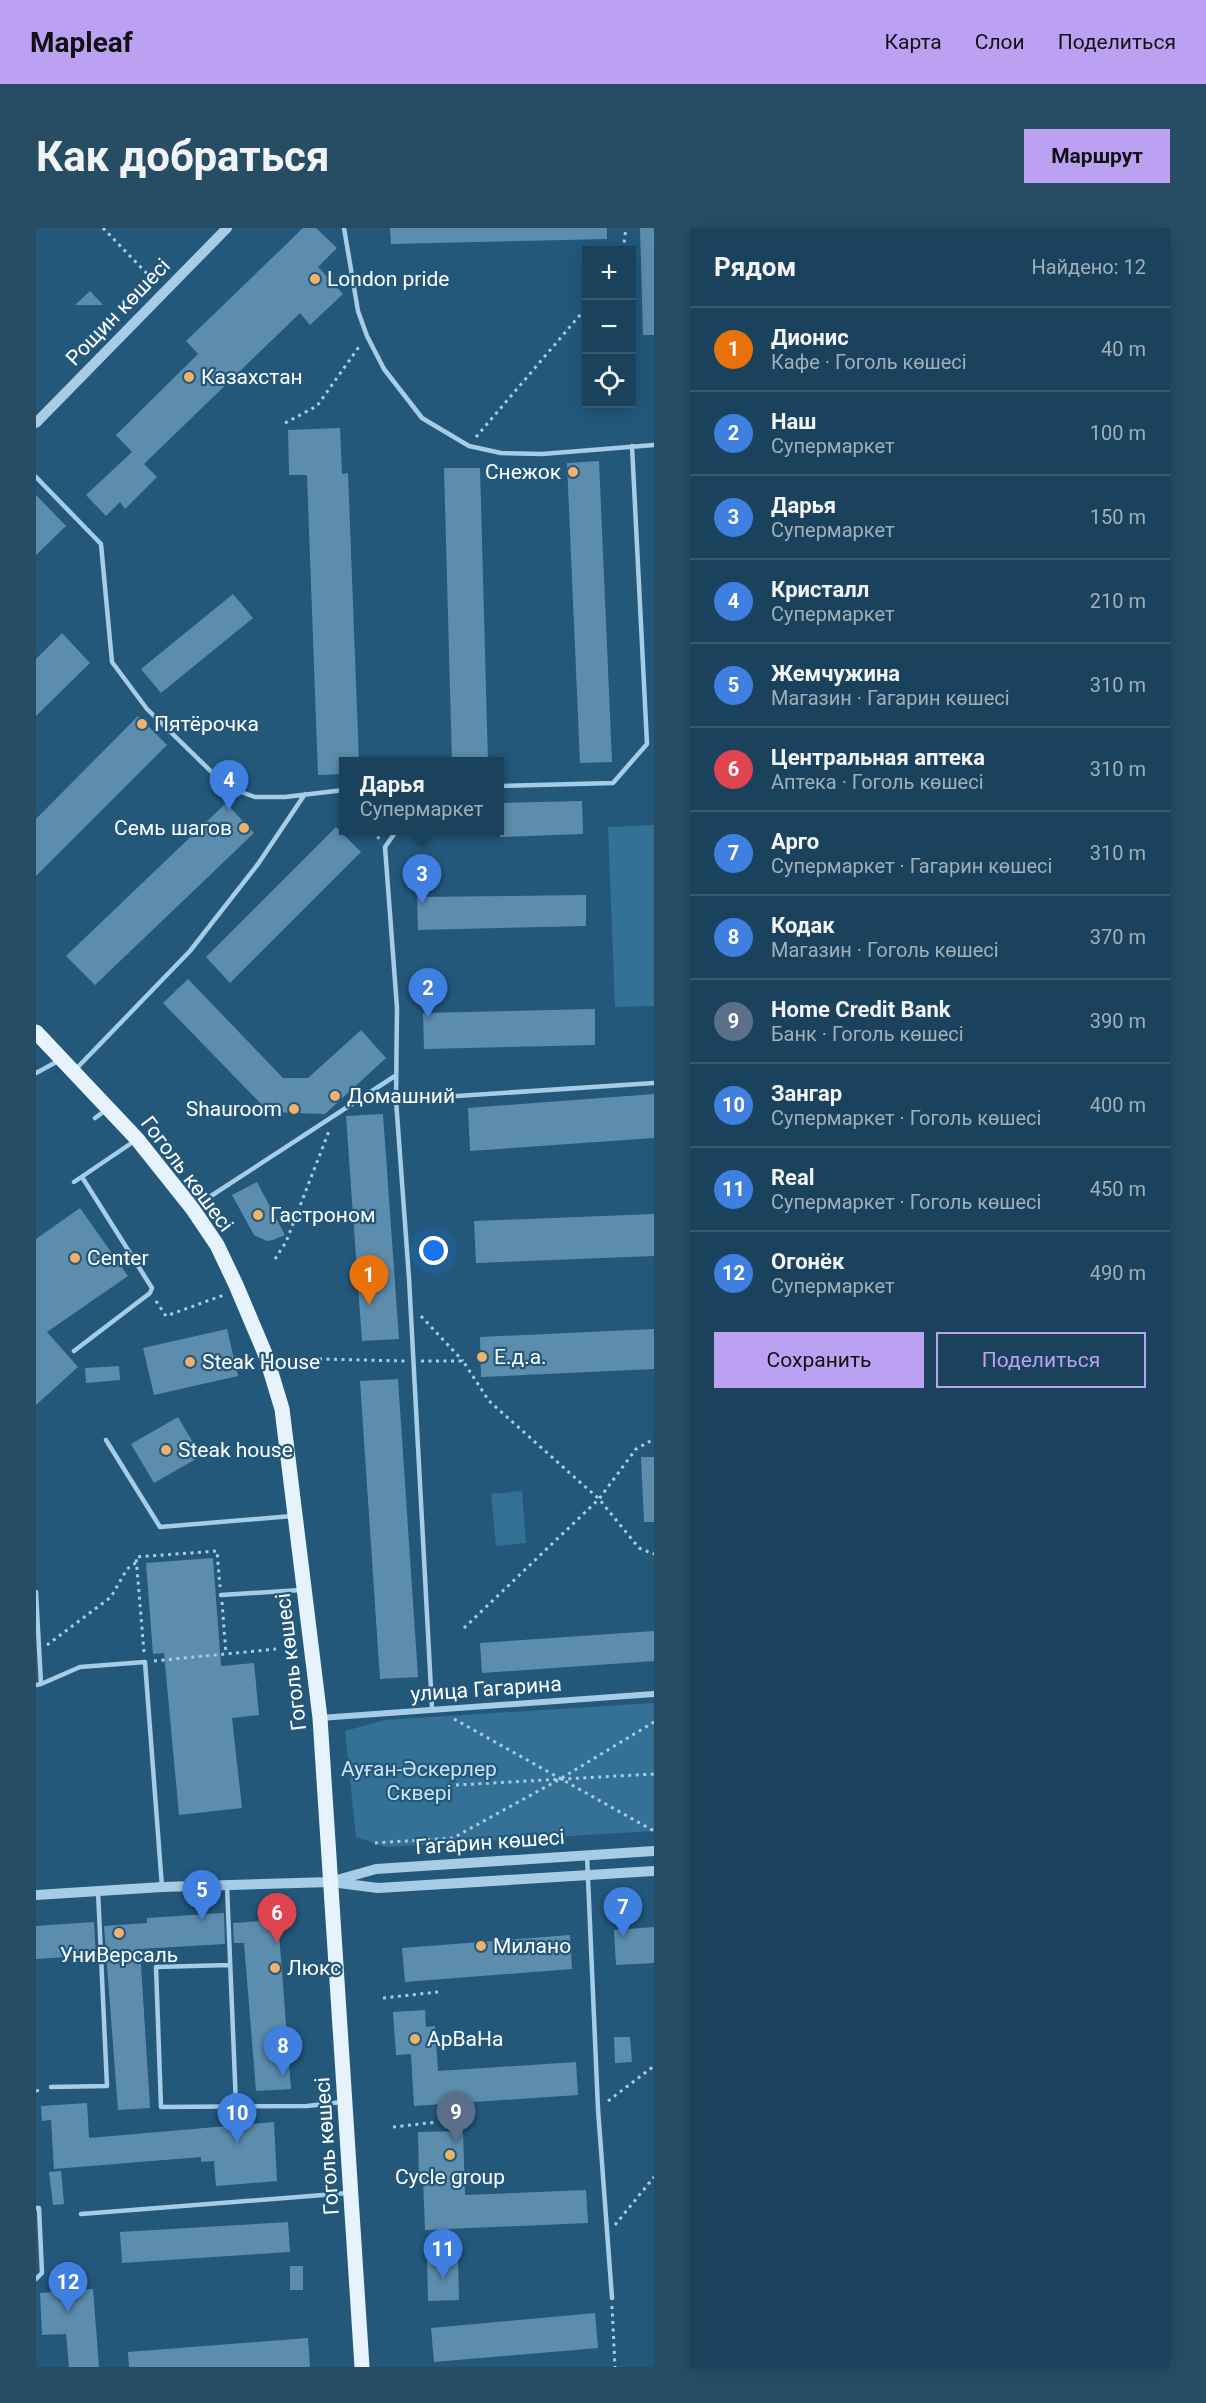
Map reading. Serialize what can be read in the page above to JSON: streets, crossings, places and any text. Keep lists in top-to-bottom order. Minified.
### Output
{"streets":{"main road":["Гоголь көшесі"],"street":["Рощин көшесі","улица Гагарина","Гагарин көшесі"]},"crossings":[["Гоголь көшесі","улица Гагарина"],["Гоголь көшесі","Гагарин көшесі"]],"parks":["Ауған-Әскерлер Сквері"],"places":["London pride","Казахстан","Снежок","Пятёрочка","Семь шагов","Домашний","Shauroom","Гастроном","Center","Е.д.а.","Steak House","Steak house","УниВерсаль","Милано","Люкс","АрВаНа","Cycle group"],"page":{"header":"Mapleaf","nav":["Карта","Слои","Поделиться"],"buttons":["Маршрут",["Сохранить","Поделиться"]],"title":"Как добраться","heading":["Рядом","Найдено: 12"],"map_buttons":["+","−"],"list":[{"mark":"1","name":"Дионис","note":"Кафе · Гоголь көшесі","value":"40 m"},{"mark":"2","name":"Наш","note":"Супермаркет","value":"100 m"},{"mark":"3","name":"Дарья","note":"Супермаркет","value":"150 m"},{"mark":"4","name":"Кристалл","note":"Супермаркет","value":"210 m"},{"mark":"5","name":"Жемчужина","note":"Магазин · Гагарин көшесі","value":"310 m"},{"mark":"6","name":"Центральная аптека","note":"Аптека · Гоголь көшесі","value":"310 m"},{"mark":"7","name":"Арго","note":"Супермаркет · Гагарин көшесі","value":"310 m"},{"mark":"8","name":"Кодак","note":"Магазин · Гоголь көшесі","value":"370 m"},{"mark":"9","name":"Home Credit Bank","note":"Банк · Гоголь көшесі","value":"390 m"},{"mark":"10","name":"Зангар","note":"Супермаркет · Гоголь көшесі","value":"400 m"},{"mark":"11","name":"Real","note":"Супермаркет · Гоголь көшесі","value":"450 m"},{"mark":"12","name":"Огонёк","note":"Супермаркет","value":"490 m"}],"popup":["Дарья","Супермаркет"],"pins":["4","3","2","1","5","7","6","8","9","10","11","12"]}}
